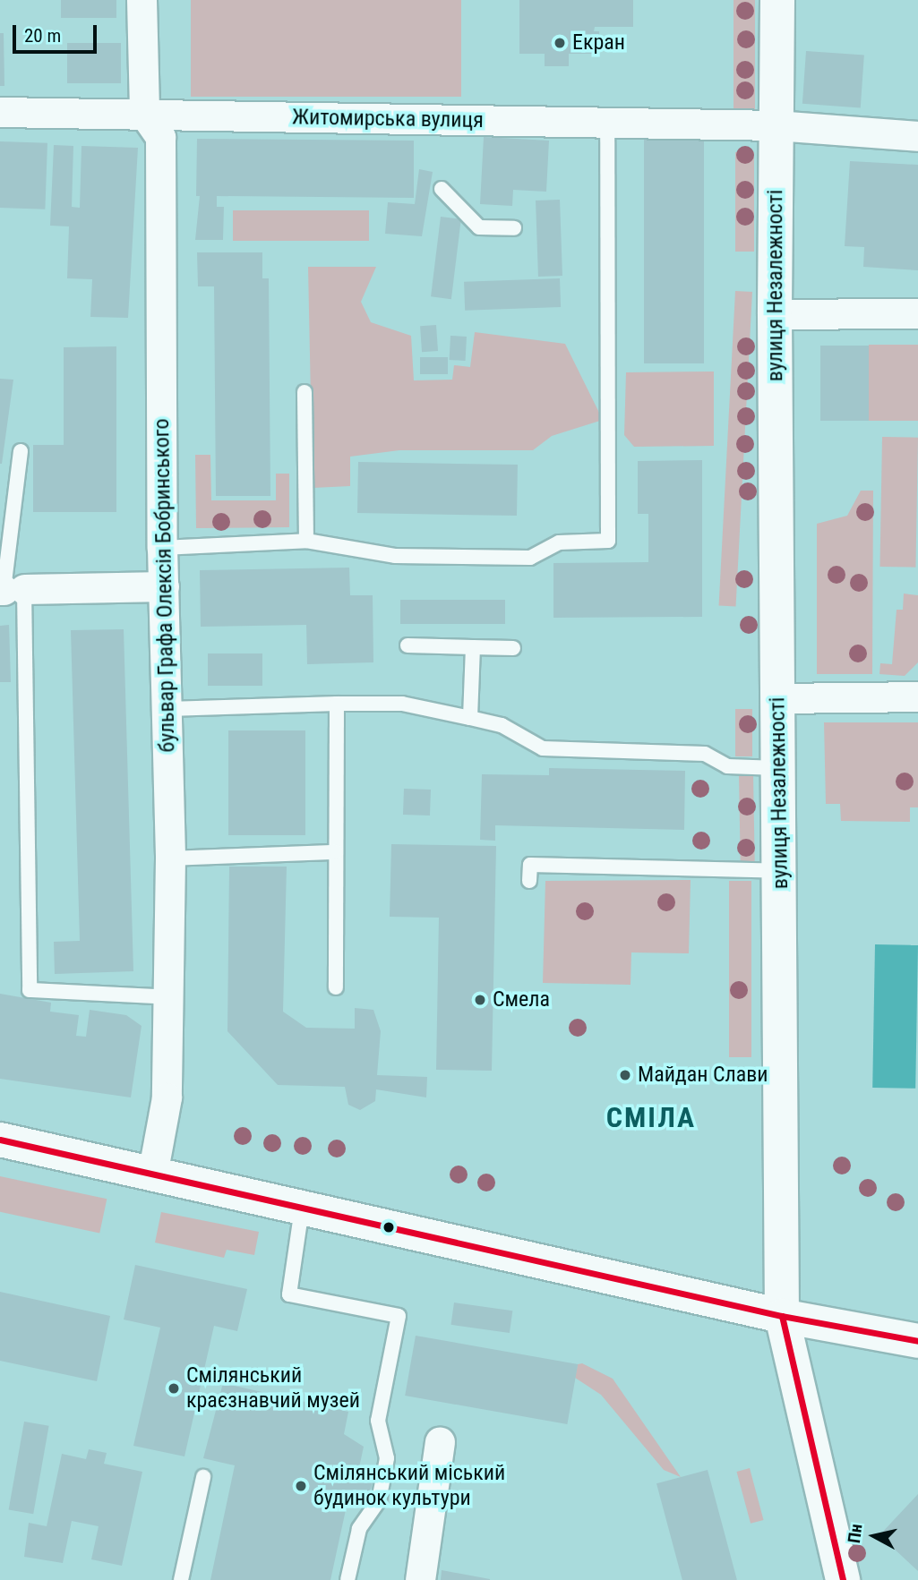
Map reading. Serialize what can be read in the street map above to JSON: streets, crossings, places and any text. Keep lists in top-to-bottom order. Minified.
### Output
{"streets":{"street":["Житомирська вулиця","вулиця Незалежності","бульвар Графа Олексія Бобринського"]},"crossings":[["Житомирська вулиця","вулиця Незалежності"],["Житомирська вулиця","бульвар Графа Олексія Бобринського"]],"districts":["СМІЛА"],"places":["Екран","Смела","Майдан Слави","Смілянський краєзнавчий музей","Смілянський міський будинок культури"],"scale_bar":"20 m","north":"left"}
